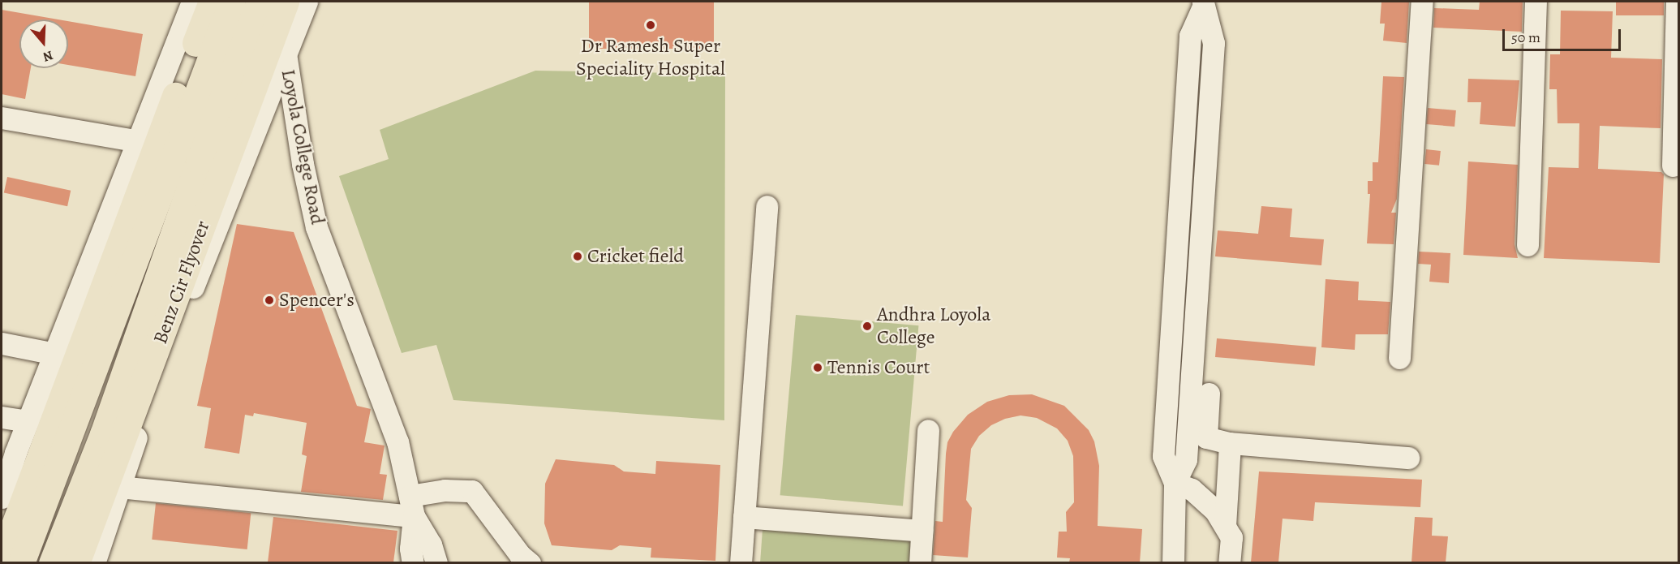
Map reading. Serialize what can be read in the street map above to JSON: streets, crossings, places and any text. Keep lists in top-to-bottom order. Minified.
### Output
{"streets":{"main road":["Benz Cir Flyover"],"street":["Loyola College Road"]},"places":["Dr Ramesh Super Speciality Hospital","Cricket field","Spencer's","Andhra Loyola College","Tennis Court"],"scale_bar":"50 m","north":"bottom"}
